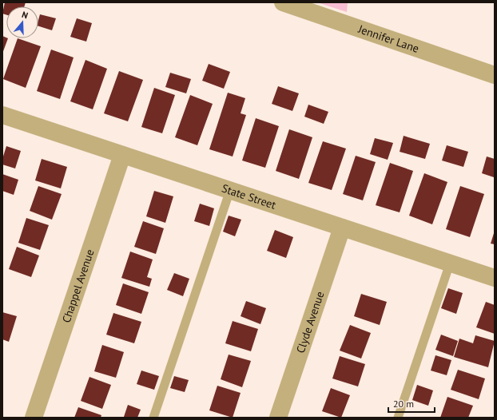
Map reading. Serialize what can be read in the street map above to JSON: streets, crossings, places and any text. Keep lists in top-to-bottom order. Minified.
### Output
{"streets":{"street":["Jennifer Lane","State Street","Chappel Avenue","Clyde Avenue"]},"crossings":[["State Street","Chappel Avenue"],["State Street","Clyde Avenue"]],"scale_bar":"20 m","north":"top"}
